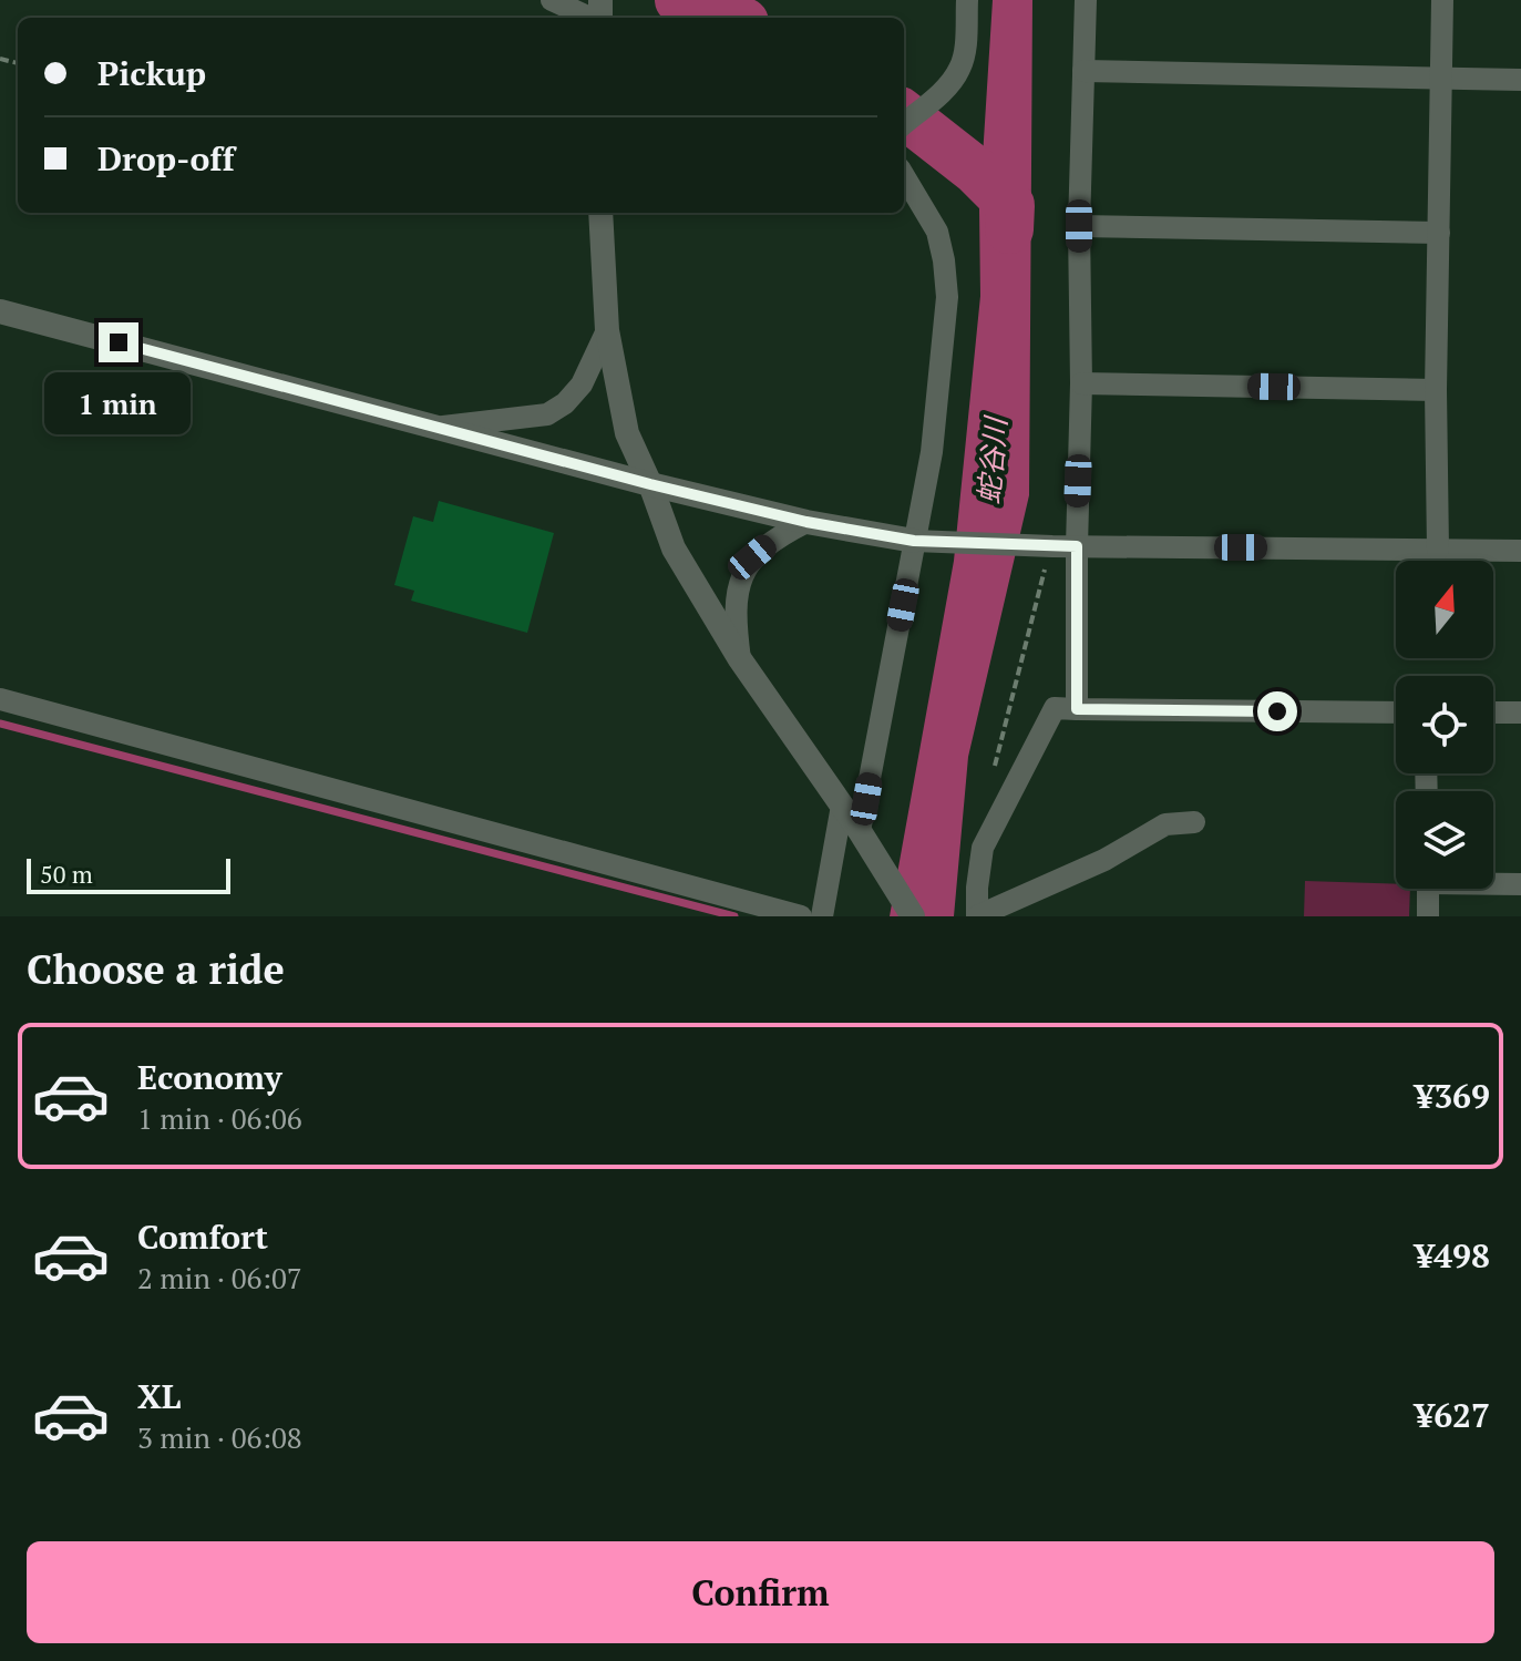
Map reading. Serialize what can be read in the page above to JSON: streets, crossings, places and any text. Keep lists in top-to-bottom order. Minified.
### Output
{"water":["蛇谷川"],"scale_bar":"50 m","north":"top","page":{"banner":["Pickup","Drop-off"],"bubble":"1 min","scale":"50 m","heading":"Choose a ride","list":[{"name":"Economy","note":"1 min · 06:06","value":"¥369"},{"name":"Comfort","note":"2 min · 06:07","value":"¥498"},{"name":"XL","note":"3 min · 06:08","value":"¥627"}],"buttons":"Confirm"}}
